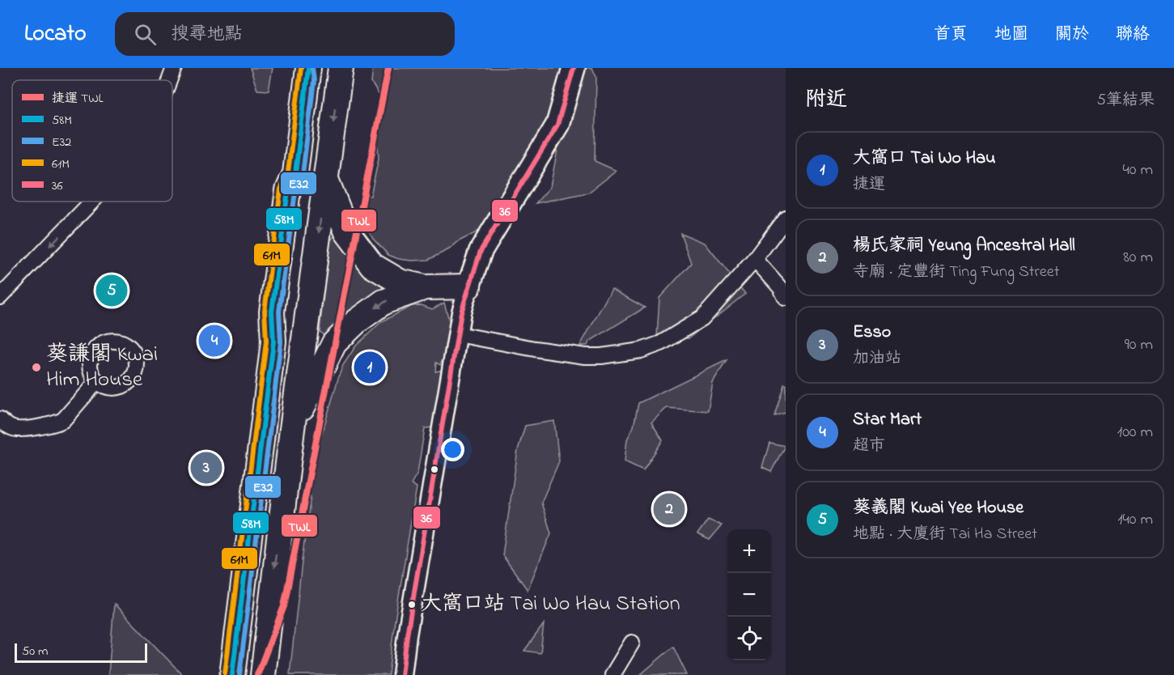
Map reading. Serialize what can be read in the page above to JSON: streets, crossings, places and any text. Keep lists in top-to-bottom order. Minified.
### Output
{"places":["葵謙閣 Kwai Him House","大窩口站 Tai Wo Hau Station"],"lines":["metro line TWL","transit line 58M","transit line E32","transit line 61M","transit line 36"],"legend":["捷運 TWL","58M","E32","61M","36"],"scale_bar":"50 m","page":{"header":"Locato","search":"搜尋地點","nav":["首頁","地圖","關於","聯絡"],"heading":["附近","5筆結果"],"list":[{"mark":"1","name":"大窩口 Tai Wo Hau","note":"捷運","value":"40 m"},{"mark":"2","name":"楊氏家祠 Yeung Ancestral Hall","note":"寺廟 · 定豐街 Ting Fung Street","value":"80 m"},{"mark":"3","name":"Esso","note":"加油站","value":"90 m"},{"mark":"4","name":"Star Mart","note":"超市","value":"100 m"},{"mark":"5","name":"葵義閣 Kwai Yee House","note":"地點 · 大廈街 Tai Ha Street","value":"140 m"}],"pins":["5","4","1","3","2"],"map_buttons":["+","−"],"scale":"50 m"}}
